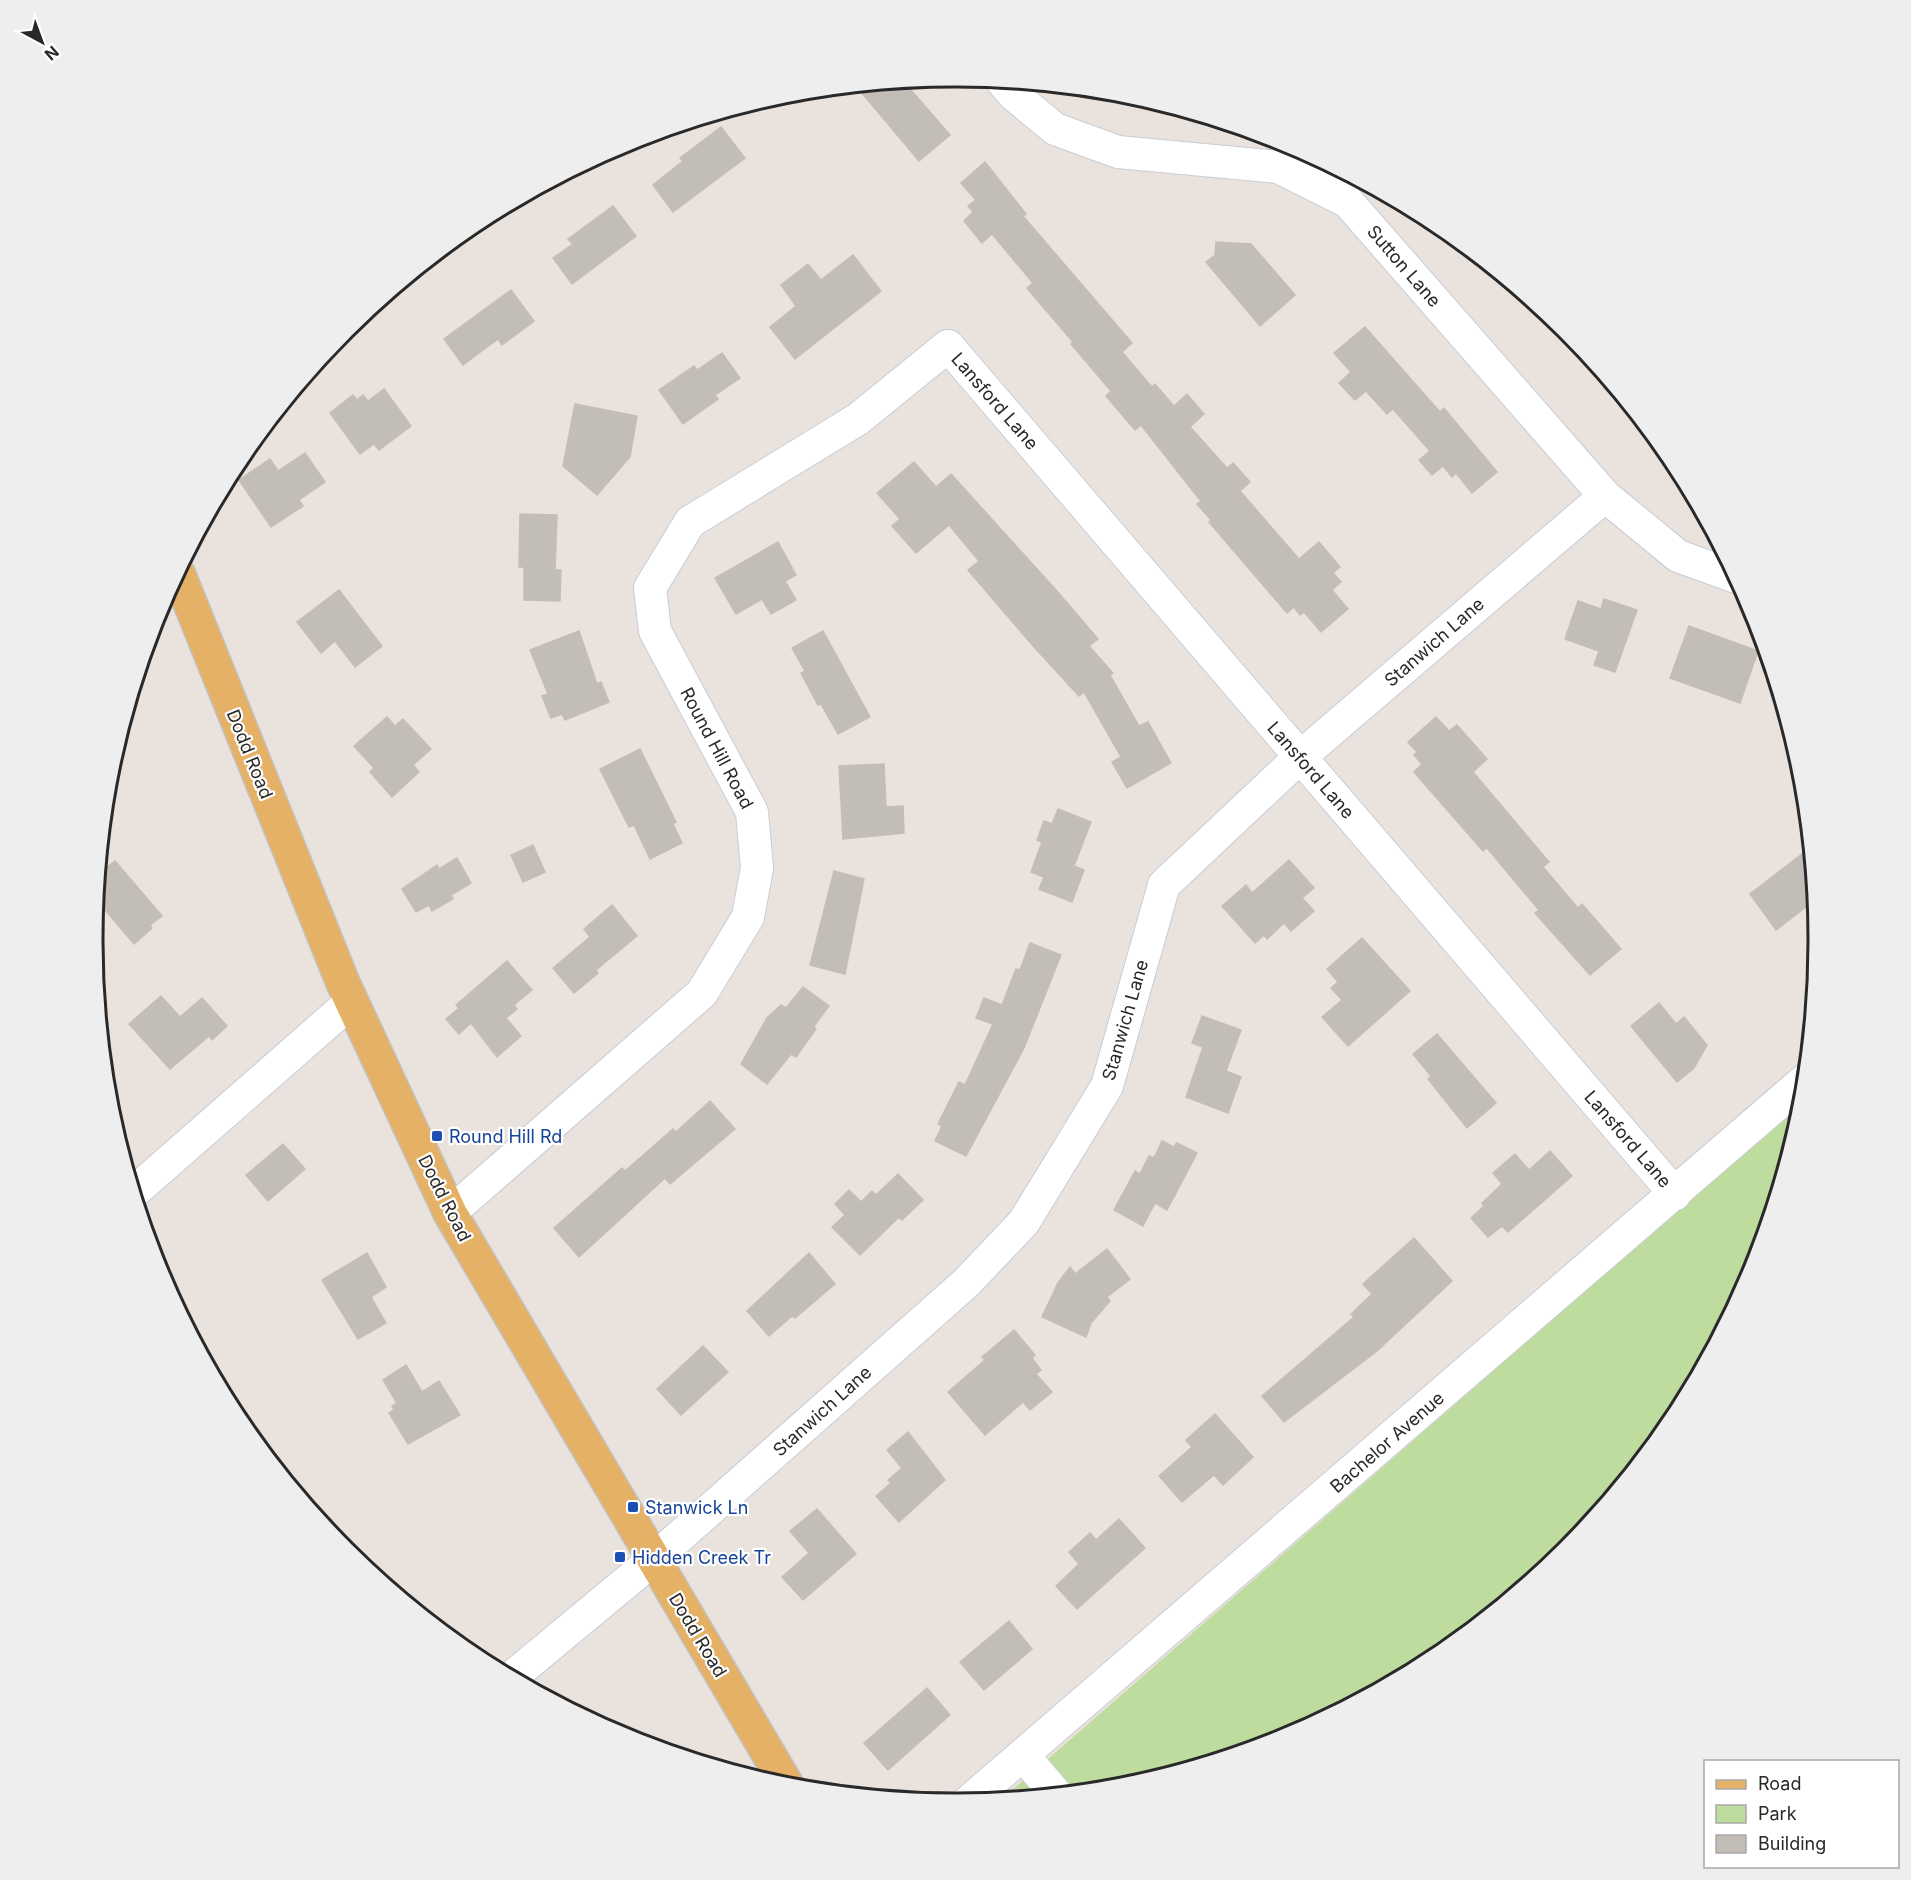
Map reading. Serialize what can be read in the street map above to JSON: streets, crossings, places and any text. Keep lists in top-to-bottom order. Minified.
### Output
{"streets":{"main road":["Dodd Road"],"street":["Sutton Lane","Lansford Lane","Stanwich Lane","Round Hill Road","Bachelor Avenue"]},"crossings":[["Sutton Lane","Stanwich Lane"],["Lansford Lane","Stanwich Lane"],["Lansford Lane","Round Hill Road"],["Lansford Lane","Bachelor Avenue"],["Stanwich Lane","Dodd Road"],["Round Hill Road","Dodd Road"]],"places":{"transit":["Round Hill Rd","Stanwick Ln","Hidden Creek Tr"]},"legend":["Road","Park","Building"],"north":"bottom right"}
